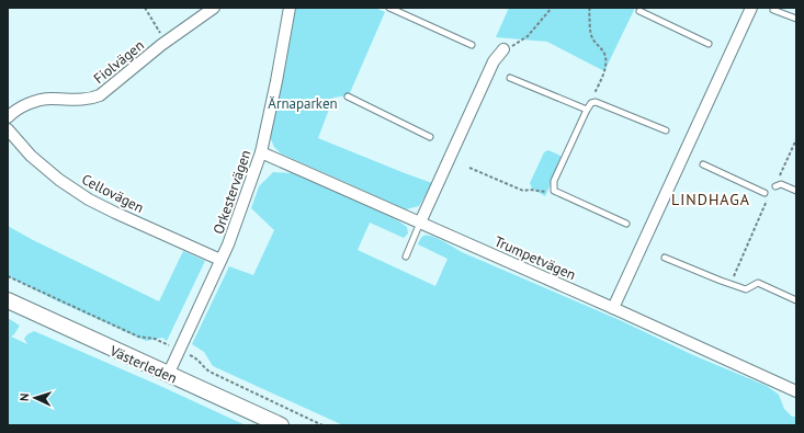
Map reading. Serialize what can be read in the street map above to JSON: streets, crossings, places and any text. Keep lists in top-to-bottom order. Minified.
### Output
{"streets":{"main road":["Västerleden"],"street":["Fiolvägen","Orkestervägen","Cellovägen","Trumpetvägen"]},"crossings":[["Orkestervägen","Cellovägen"],["Orkestervägen","Trumpetvägen"],["Orkestervägen","Västerleden"]],"districts":["LINDHAGA"],"parks":["Ärnaparken"],"north":"left"}
